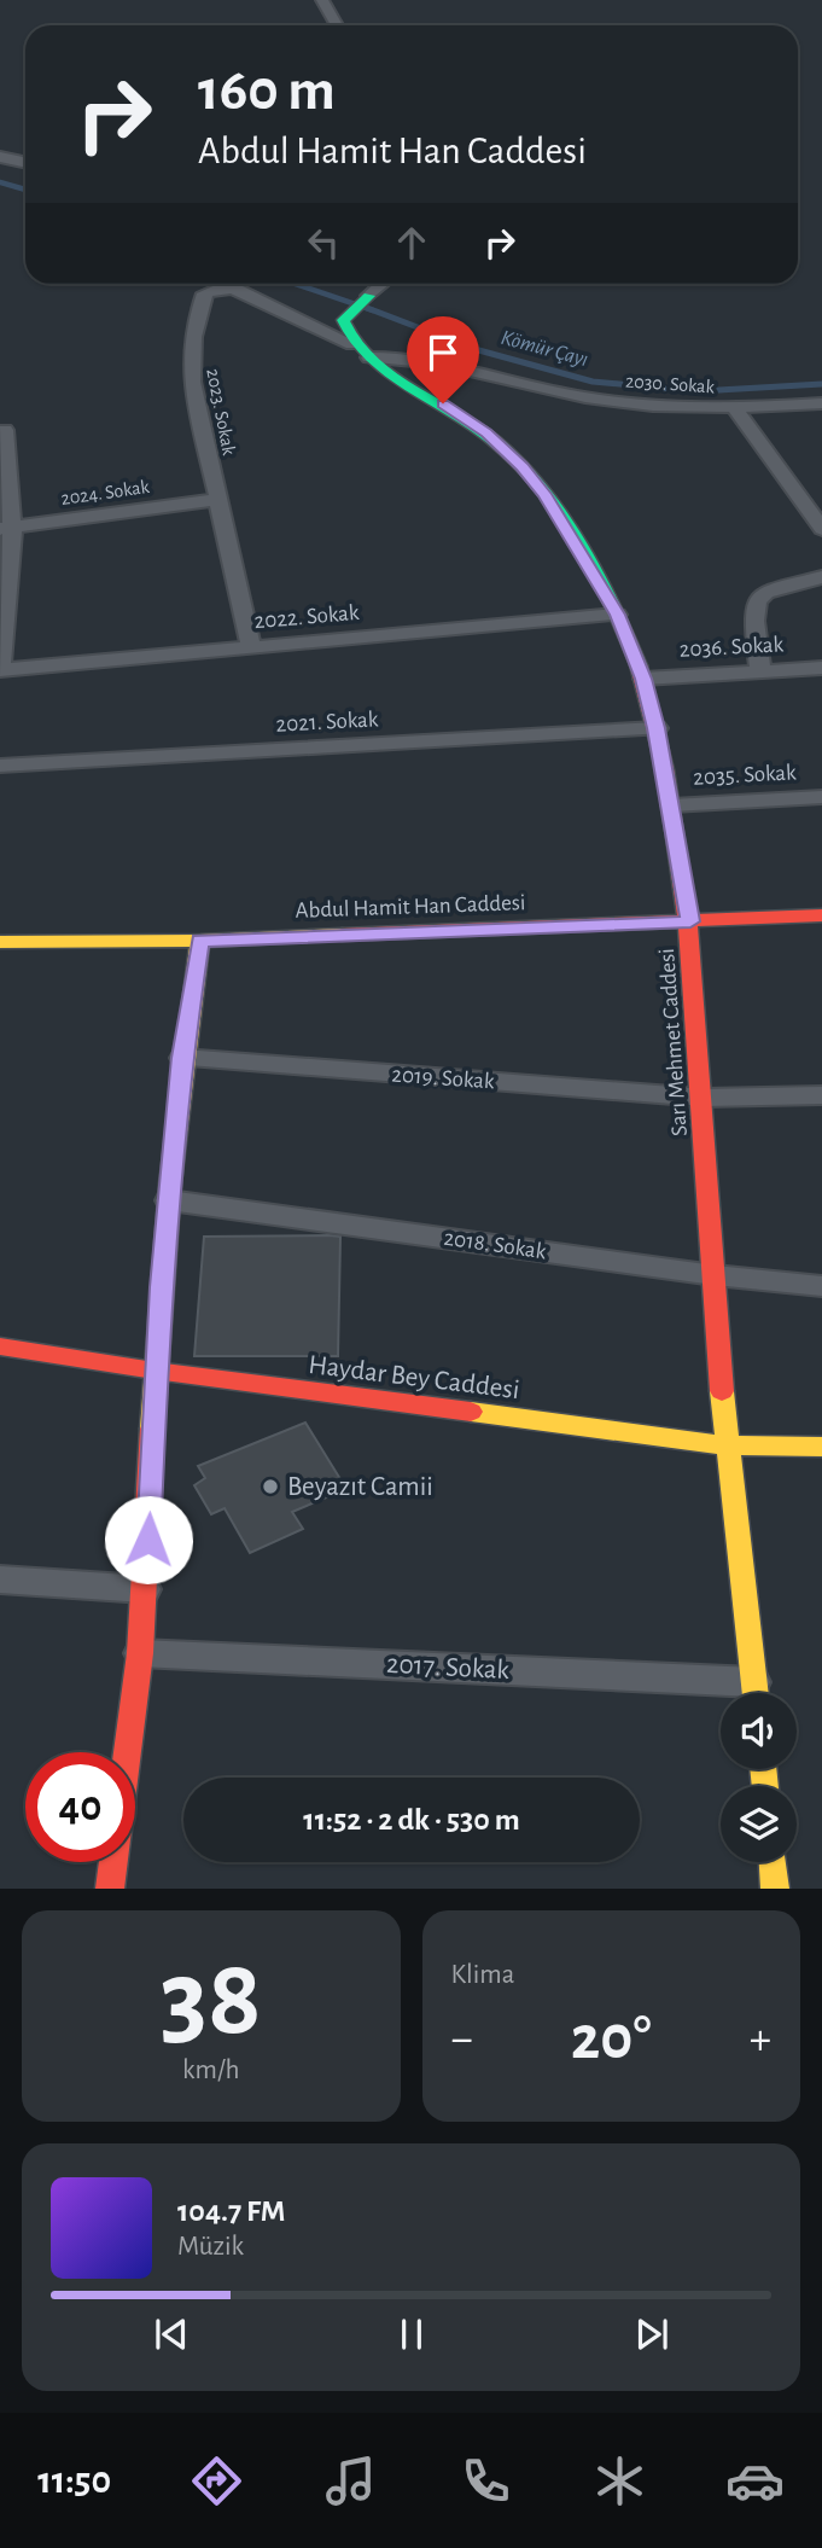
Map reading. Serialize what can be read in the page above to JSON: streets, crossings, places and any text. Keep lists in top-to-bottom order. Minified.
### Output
{"streets":{"street":["2030. Sokak","2023. Sokak","2024. Sokak","2022. Sokak","2036. Sokak","2021. Sokak","2035. Sokak","Abdul Hamit Han Caddesi","Sarı Mehmet Caddesi","2019. Sokak","2018. Sokak","Haydar Bey Caddesi","2017. Sokak"]},"crossings":[["2030. Sokak","Sarı Mehmet Caddesi"],["2023. Sokak","2024. Sokak"],["2023. Sokak","2022. Sokak"],["2023. Sokak","Sarı Mehmet Caddesi"],["2022. Sokak","Sarı Mehmet Caddesi"],["2036. Sokak","Sarı Mehmet Caddesi"],["2021. Sokak","Sarı Mehmet Caddesi"],["2035. Sokak","Sarı Mehmet Caddesi"],["Abdul Hamit Han Caddesi","Sarı Mehmet Caddesi"],["Sarı Mehmet Caddesi","2019. Sokak"],["Sarı Mehmet Caddesi","2018. Sokak"],["Sarı Mehmet Caddesi","Haydar Bey Caddesi"]],"water":["Kömür Çayı"],"places":["Beyazıt Camii"],"page":{"turn":["160 m","Abdul Hamit Han Caddesi"],"limit":"40","trip":"11:52 · 2 dk · 530 m","tile":[["38","km/h"],"Klima"],"heat":["−","20°","+"],"song":["104.7 FM","Müzik"],"tabs":"11:50"}}
